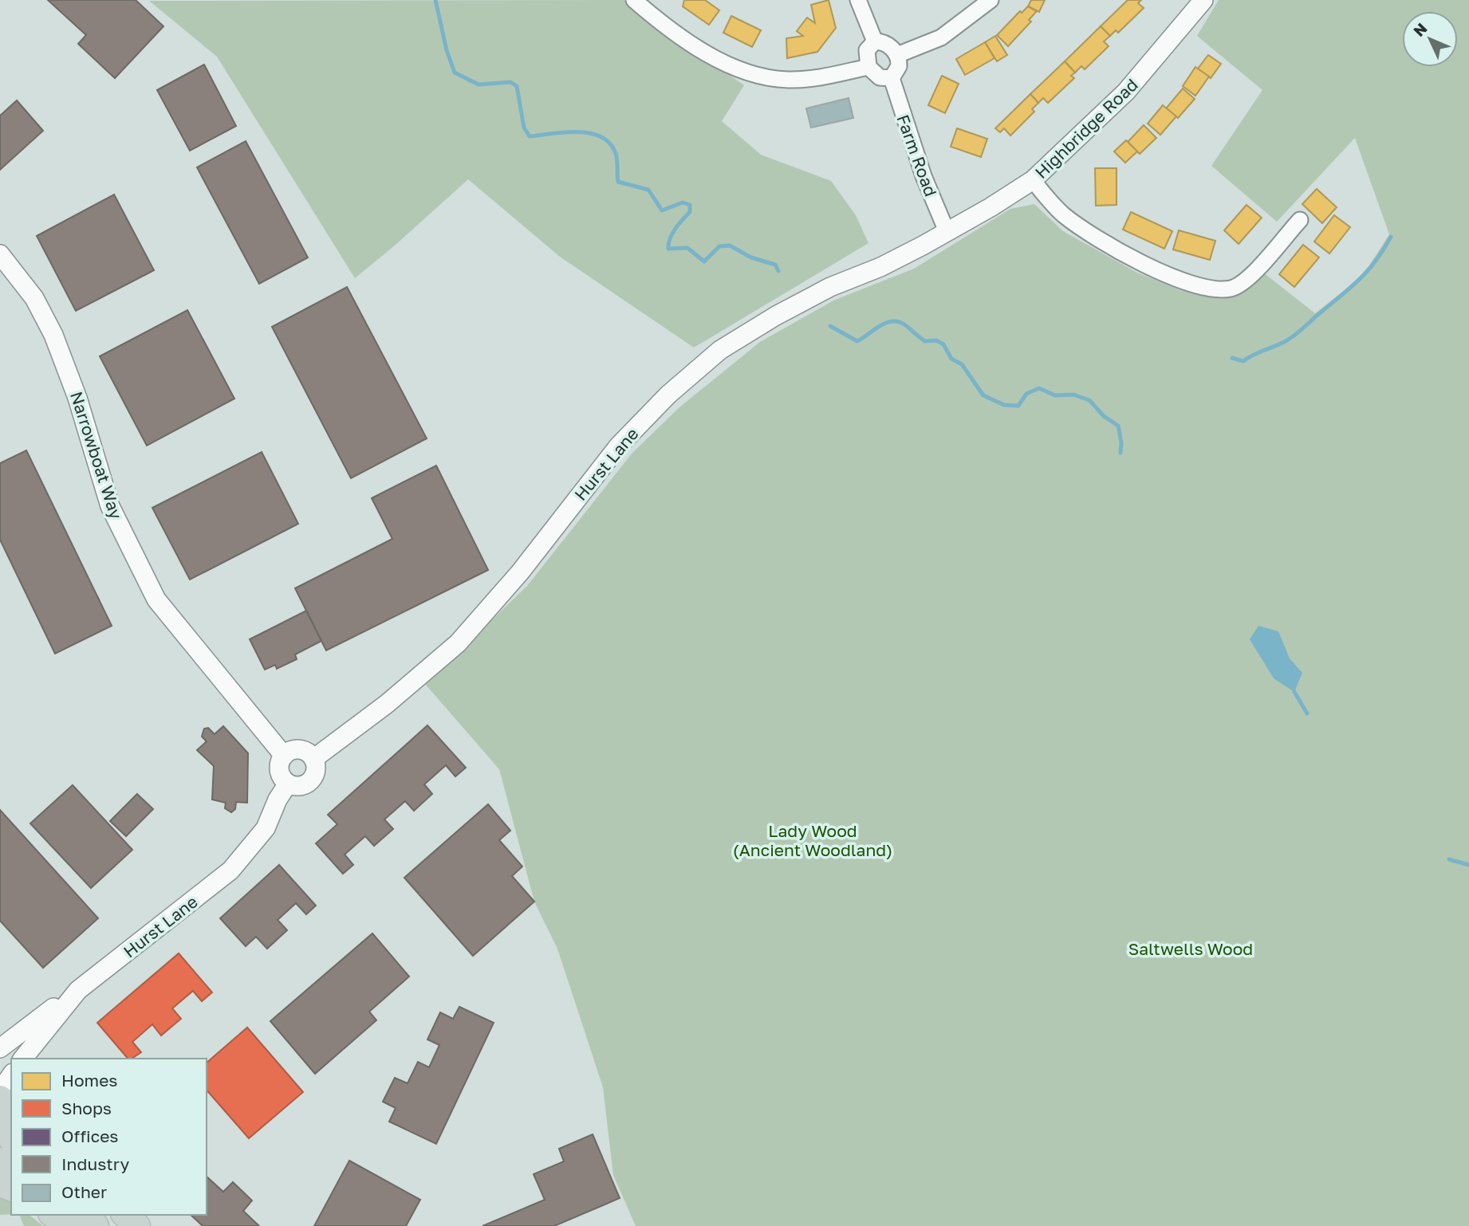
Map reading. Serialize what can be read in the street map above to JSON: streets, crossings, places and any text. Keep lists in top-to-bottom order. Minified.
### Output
{"streets":{"street":["Highbridge Road","Farm Road","Narrowboat Way","Hurst Lane"]},"crossings":[["Highbridge Road","Farm Road"],["Highbridge Road","Hurst Lane"],["Farm Road","Hurst Lane"],["Narrowboat Way","Hurst Lane"]],"parks":["Lady Wood (Ancient Woodland)","Saltwells Wood"],"legend":["Homes","Shops","Offices","Industry","Other"],"north":"top left"}
